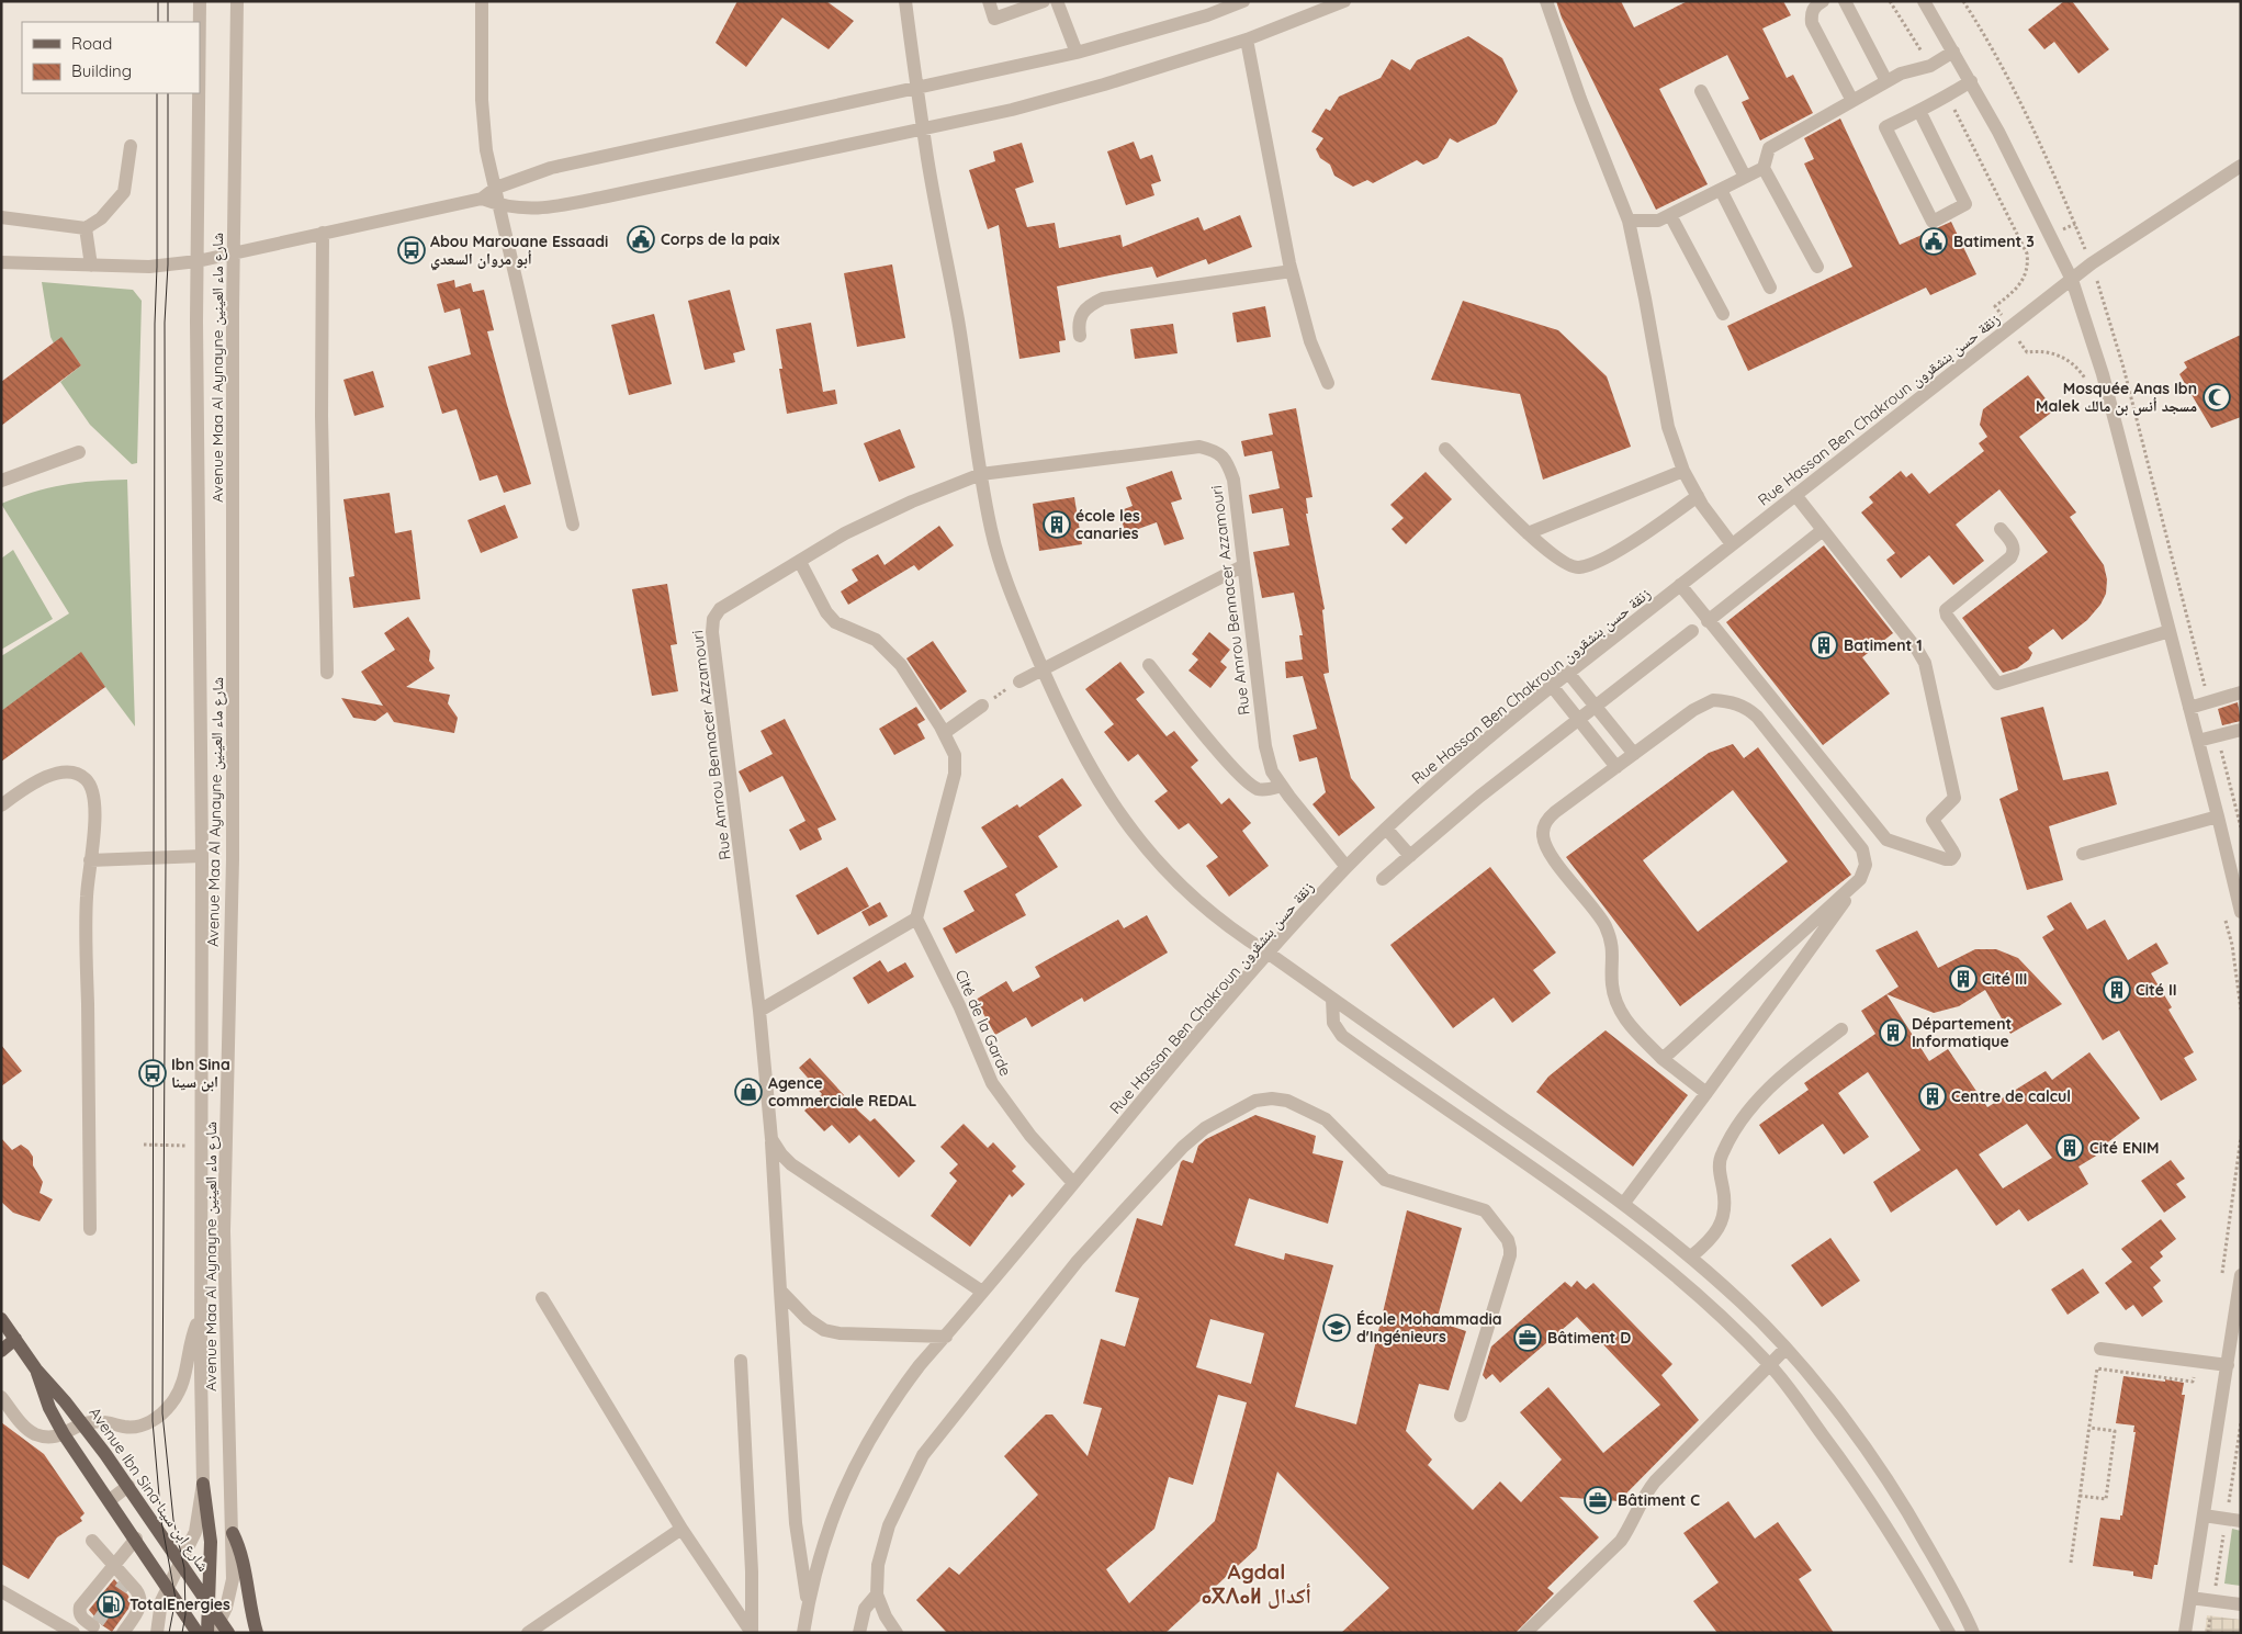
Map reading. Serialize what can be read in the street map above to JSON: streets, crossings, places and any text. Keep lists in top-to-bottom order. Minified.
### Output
{"streets":{"main road":["Avenue Ibn Sina شارع ابن سينا"],"street":["Avenue Maa Al Aynayne شارع ماء العينين","Rue Hassan Ben Chakroun زنقة حسن بنشقرون","Rue Amrou Bennacer Azzamouri","Cité de la Garde"]},"crossings":[["Avenue Maa Al Aynayne شارع ماء العينين","Avenue Ibn Sina شارع ابن سينا"],["Rue Hassan Ben Chakroun زنقة حسن بنشقرون","Rue Amrou Bennacer Azzamouri"],["Rue Hassan Ben Chakroun زنقة حسن بنشقرون","Cité de la Garde"]],"districts":["Agdal ⴰⴳⴷⴰⵍ أكدال"],"places":{"public building":["Corps de la paix","Batiment 3"],"bus stop":["Abou Marouane Essaadi أبو مروان السعدي","Ibn Sina ابن سينا"],"mosque":["Mosquée Anas Ibn Malek مسجد أنس بن مالك"],"building":["école les canaries","Batiment 1","Cité III","Cité II","Département Informatique","Centre de calcul","Cité ENIM"],"shop":["Agence commerciale REDAL"],"school or university":["École Mohammadia d'Ingénieurs"],"office":["Bâtiment D","Bâtiment C"],"fuel station":["TotalEnergies"]},"legend":["Road","Building"]}
